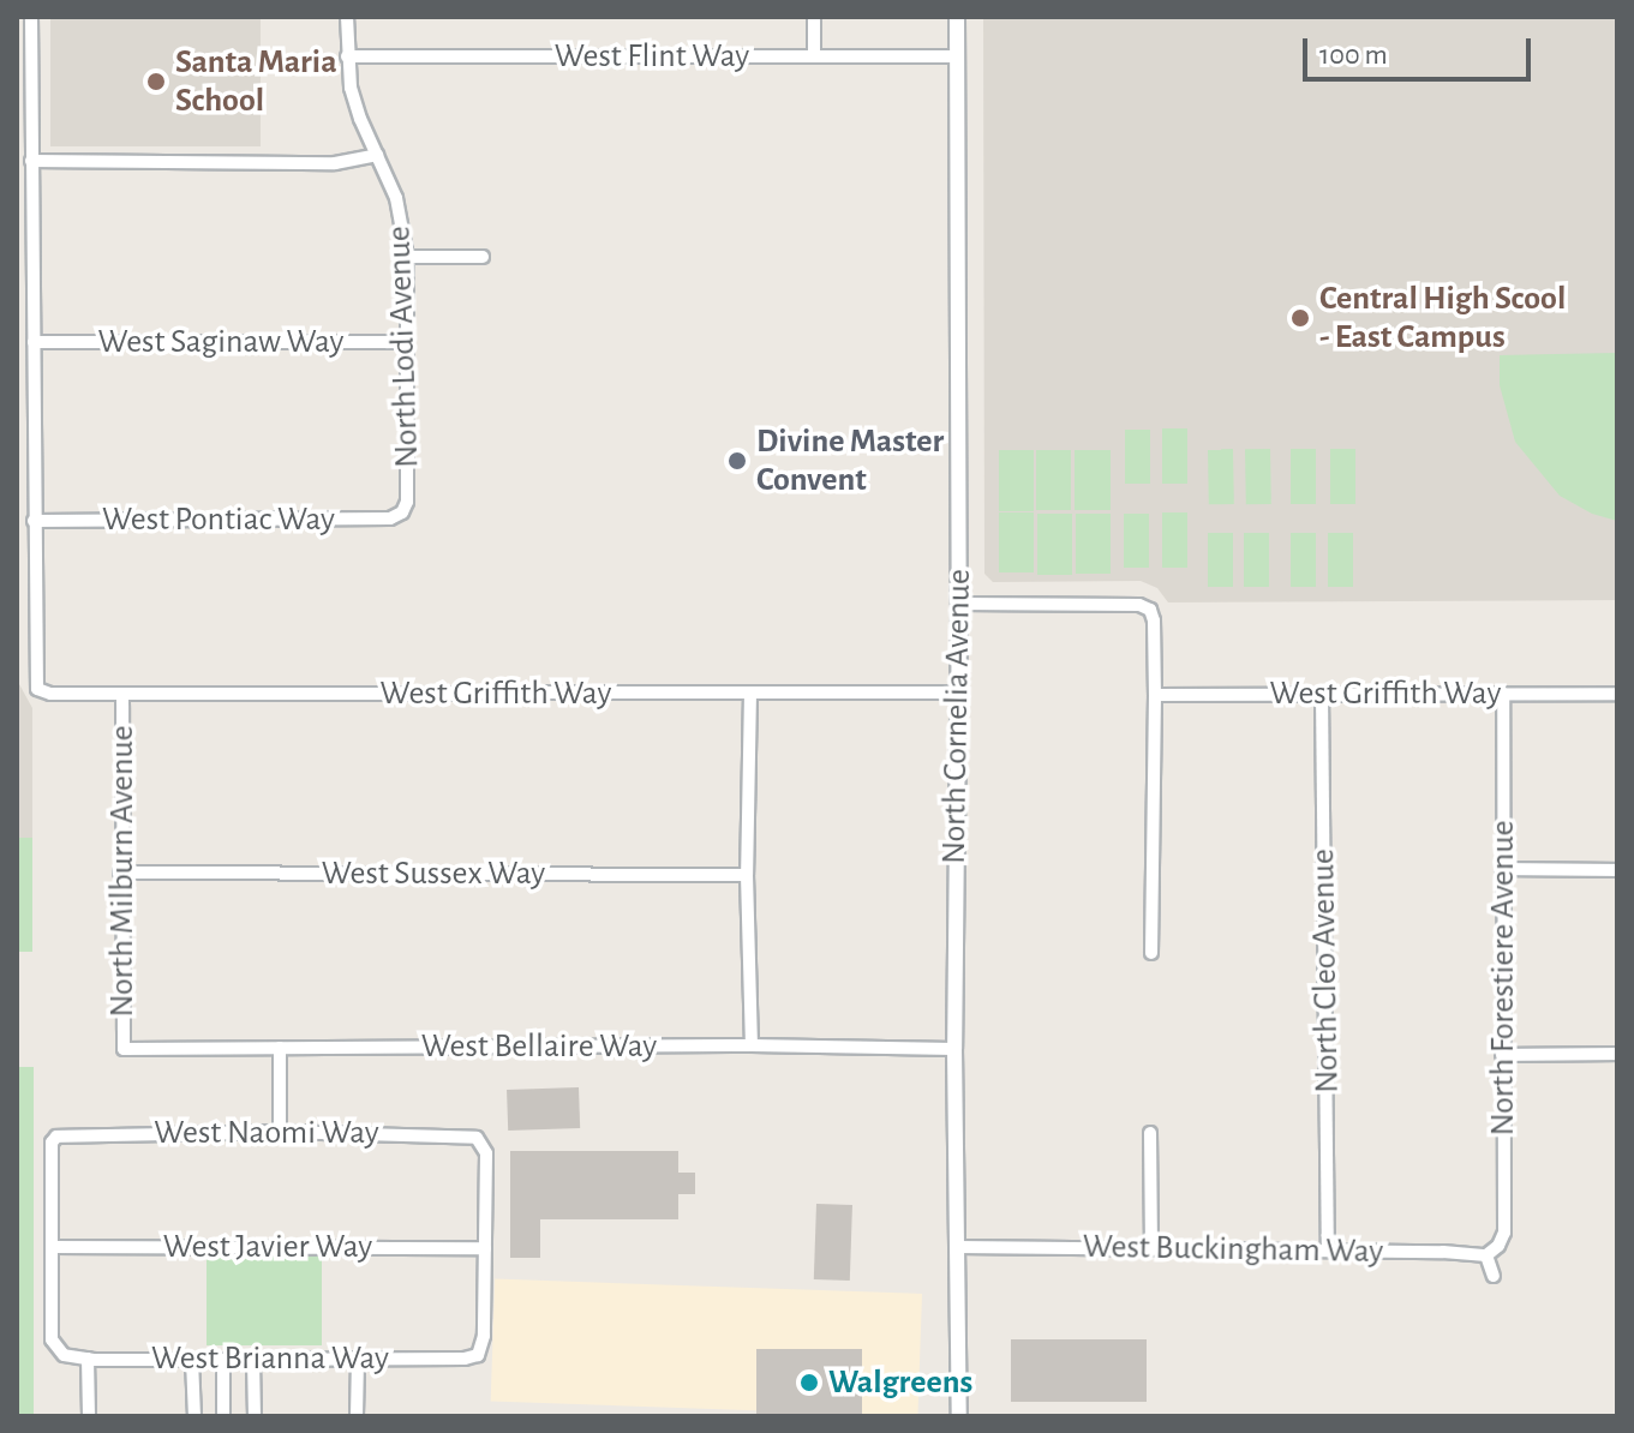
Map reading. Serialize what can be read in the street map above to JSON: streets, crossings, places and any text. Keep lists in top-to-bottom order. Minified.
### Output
{"streets":{"street":["West Flint Way","West Saginaw Way","North Lodi Avenue","West Pontiac Way","West Griffith Way","North Cornelia Avenue","North Milburn Avenue","West Sussex Way","North Cleo Avenue","North Forestiere Avenue","West Bellaire Way","West Naomi Way","West Javier Way","West Buckingham Way","West Brianna Way"]},"crossings":[["West Flint Way","North Lodi Avenue"],["West Flint Way","North Cornelia Avenue"],["West Saginaw Way","North Lodi Avenue"],["North Lodi Avenue","West Pontiac Way"],["West Pontiac Way","West Griffith Way"],["West Griffith Way","North Cornelia Avenue"],["West Griffith Way","North Milburn Avenue"],["West Griffith Way","North Cleo Avenue"],["West Griffith Way","North Forestiere Avenue"],["North Cornelia Avenue","West Bellaire Way"],["North Cornelia Avenue","West Buckingham Way"],["North Milburn Avenue","West Sussex Way"],["North Milburn Avenue","West Bellaire Way"],["North Cleo Avenue","West Buckingham Way"],["North Forestiere Avenue","West Buckingham Way"],["West Naomi Way","West Javier Way"],["West Naomi Way","West Brianna Way"],["West Javier Way","West Brianna Way"]],"places":["Santa Maria School","Central High Scool - East Campus","Divine Master Convent","Walgreens"],"scale_bar":"100 m"}
